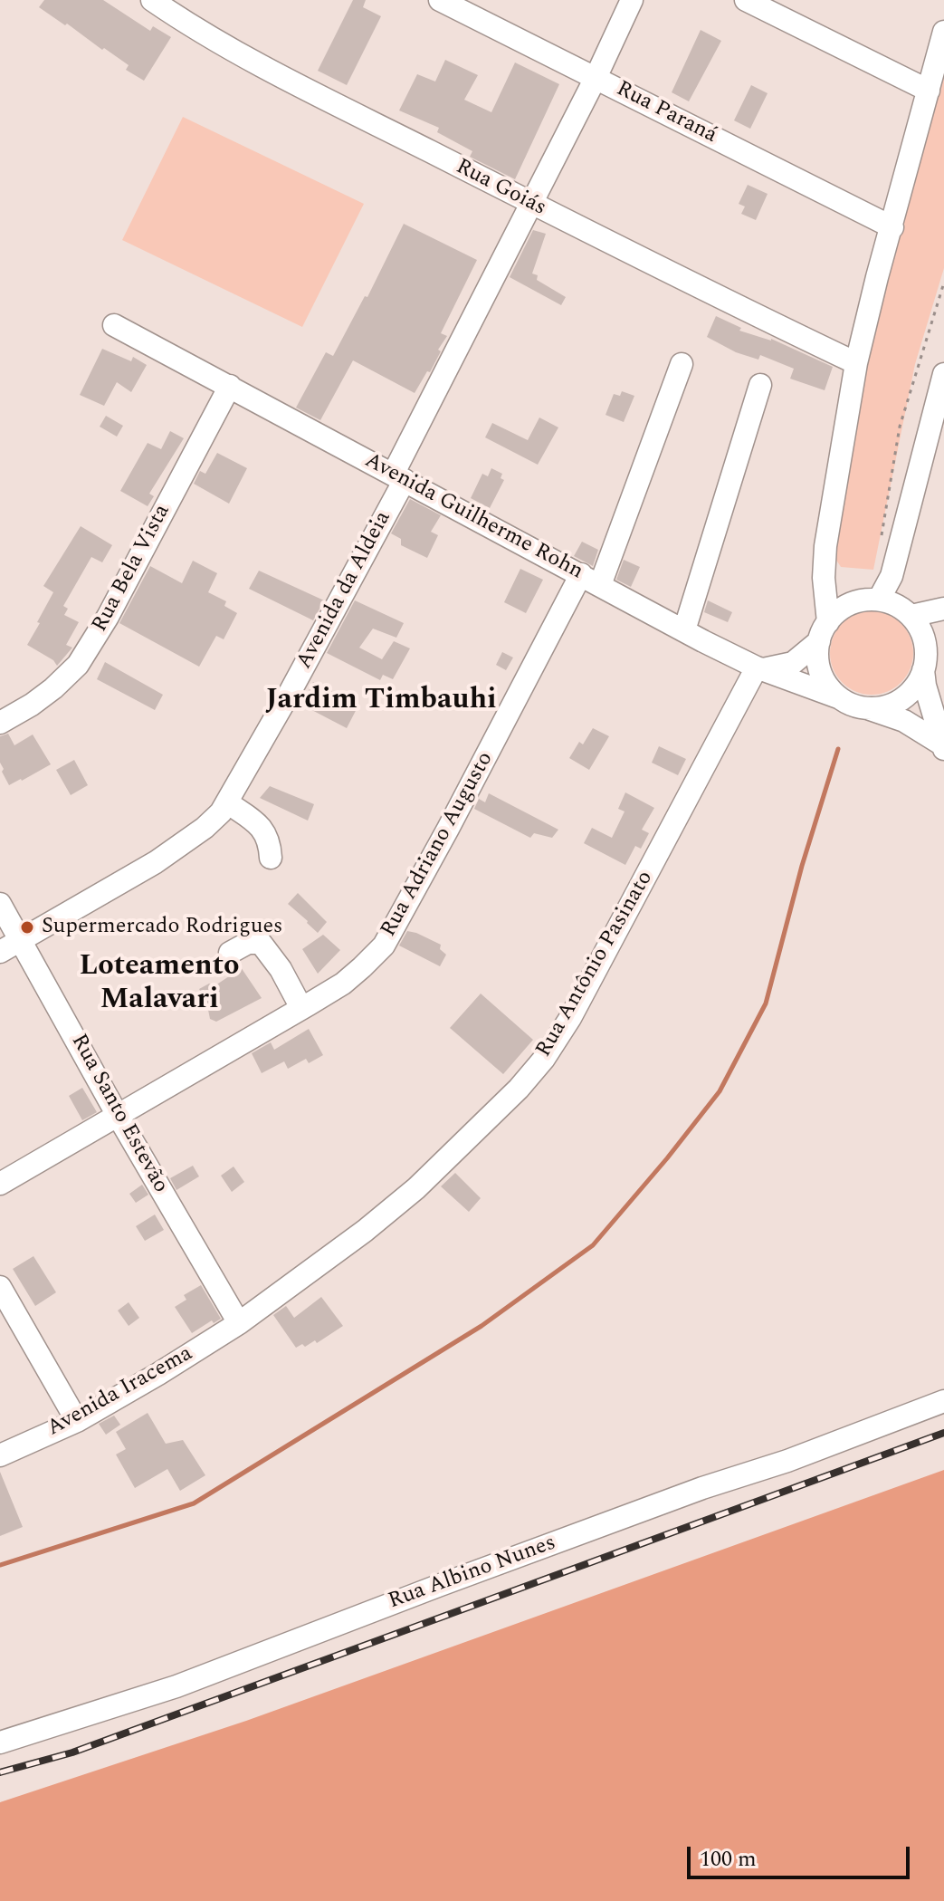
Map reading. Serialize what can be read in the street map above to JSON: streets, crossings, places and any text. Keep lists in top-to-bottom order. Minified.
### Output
{"streets":{"street":["Rua Paraná","Rua Goiás","Avenida Guilherme Rohn","Rua Bela Vista","Avenida da Aldeia","Rua Adriano Augusto","Rua Antônio Pasinato","Rua Santo Estevão","Avenida Iracema","Rua Albino Nunes"]},"crossings":[["Rua Paraná","Avenida da Aldeia"],["Rua Goiás","Avenida da Aldeia"],["Avenida Guilherme Rohn","Rua Bela Vista"],["Avenida Guilherme Rohn","Avenida da Aldeia"],["Avenida Guilherme Rohn","Rua Adriano Augusto"],["Avenida Guilherme Rohn","Rua Antônio Pasinato"],["Avenida da Aldeia","Rua Santo Estevão"],["Rua Adriano Augusto","Rua Santo Estevão"],["Rua Antônio Pasinato","Rua Santo Estevão"],["Rua Antônio Pasinato","Avenida Iracema"],["Rua Santo Estevão","Avenida Iracema"]],"districts":["Jardim Timbauhi","Loteamento Malavari"],"places":["Supermercado Rodrigues"],"scale_bar":"100 m"}
